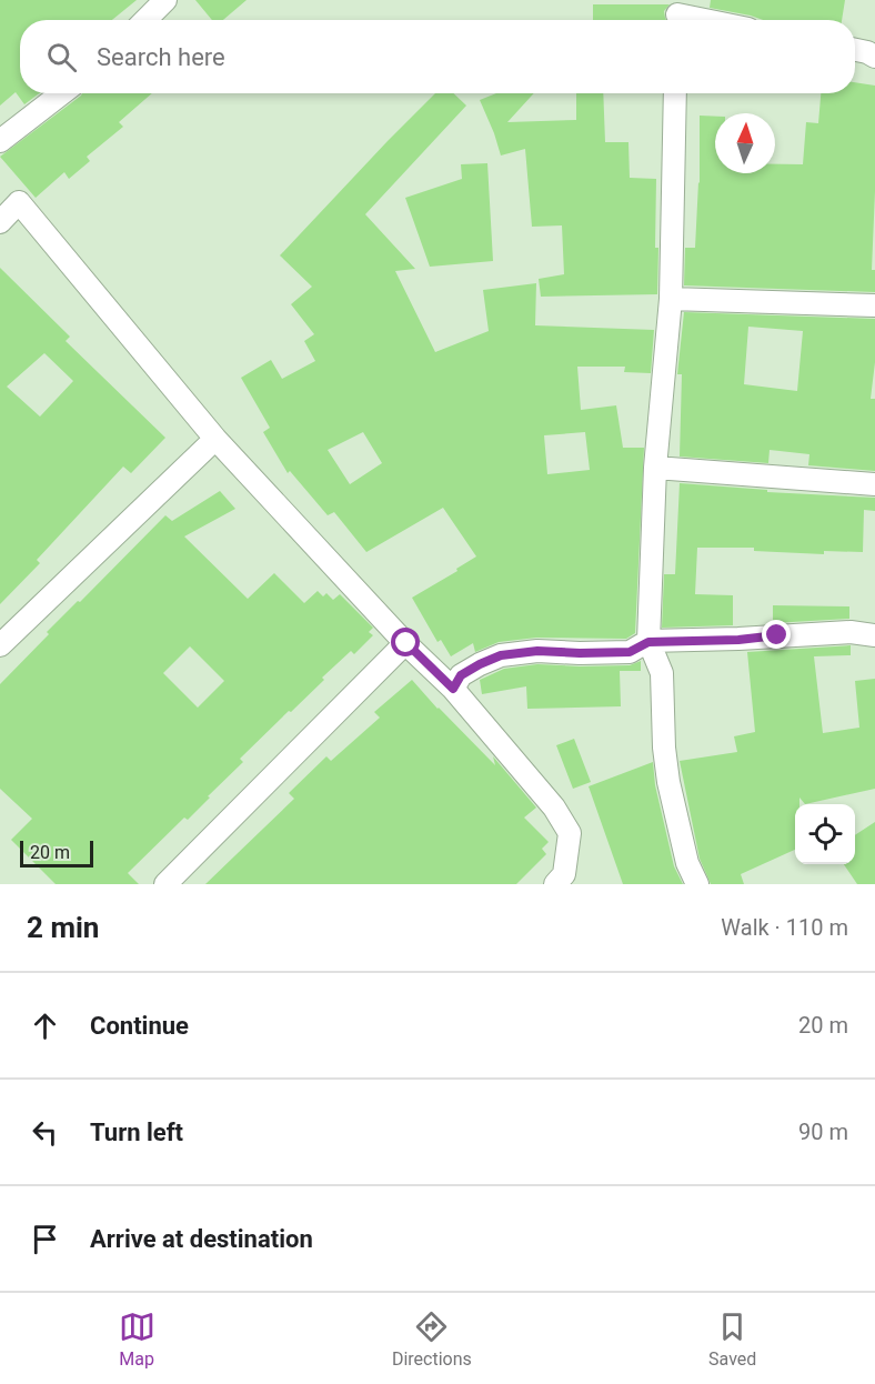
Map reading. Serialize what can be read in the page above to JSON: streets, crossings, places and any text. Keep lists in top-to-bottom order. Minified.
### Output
{"scale_bar":"20 m","north":"top","page":{"search":"Search here","scale":"20 m","heading":["2 min","Walk · 110 m"],"list":[["Continue","20 m"],["Turn left","90 m"],"Arrive at destination"],"nav":["Map","Directions","Saved"]}}
